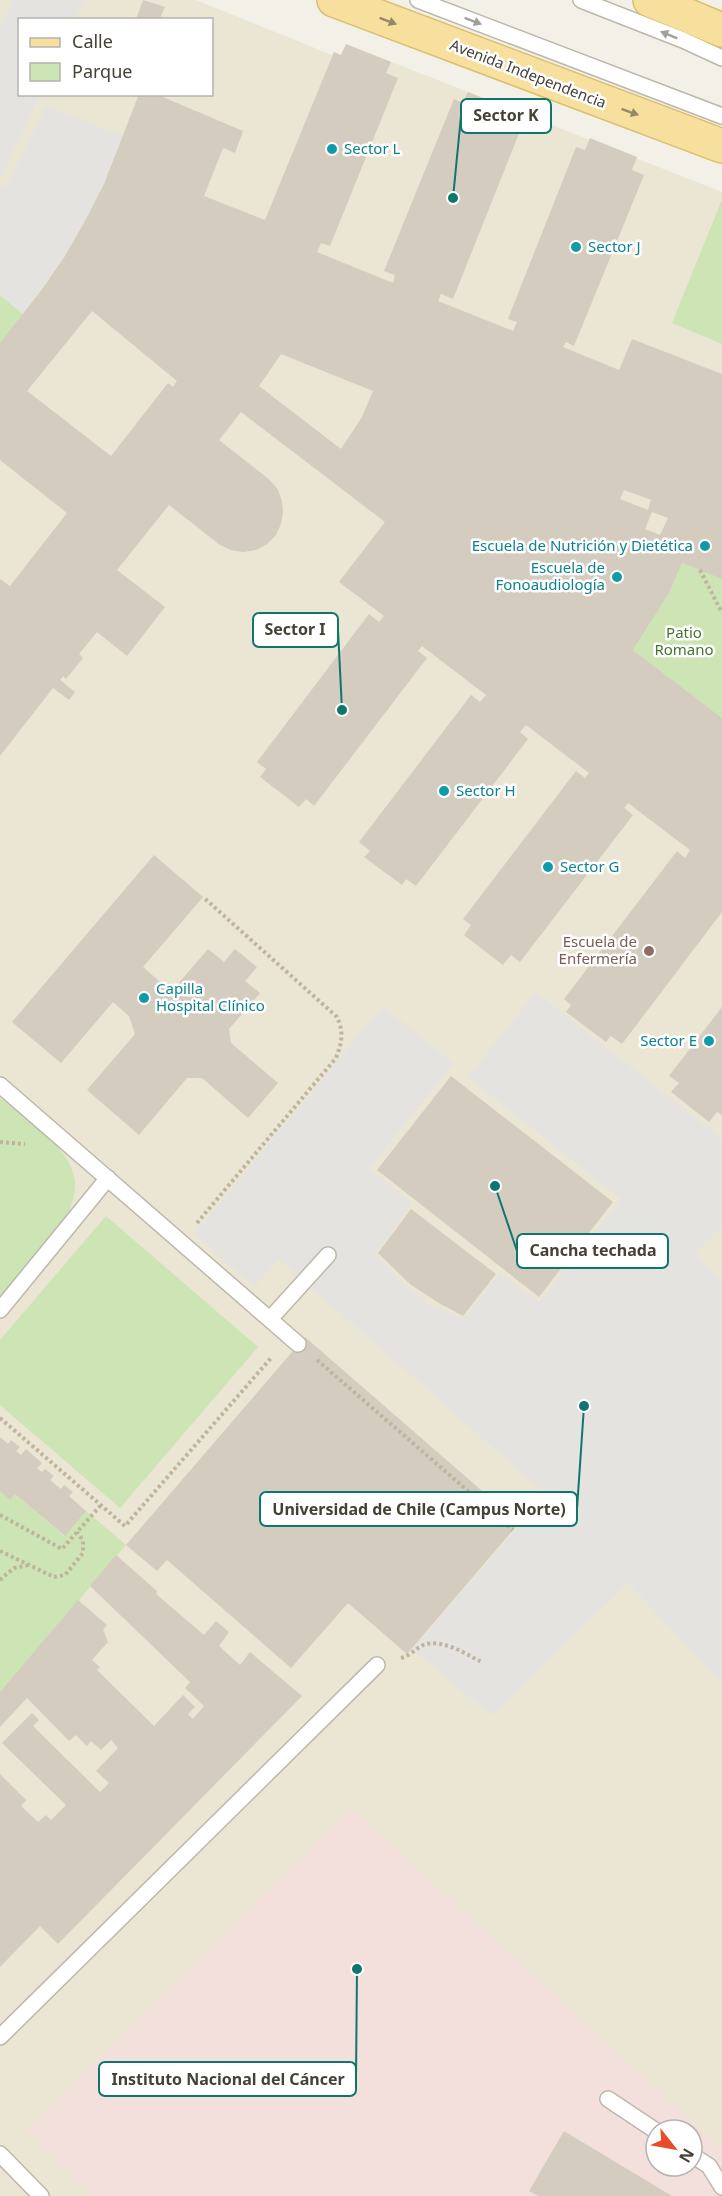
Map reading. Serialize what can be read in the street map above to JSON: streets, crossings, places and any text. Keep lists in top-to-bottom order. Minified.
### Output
{"streets":{"main road":["Avenida Independencia"]},"one_way":["Avenida Independencia"],"parks":["Patio Romano"],"places":["Sector L","Sector K","Sector J","Escuela de Nutrición y Dietética","Escuela de Fonoaudiología","Sector I","Sector H","Sector G","Escuela de Enfermería","Capilla Hospital Clínico","Sector E","Cancha techada","Universidad de Chile (Campus Norte)","Instituto Nacional del Cáncer"],"legend":["Calle","Parque"],"north":"bottom right"}
